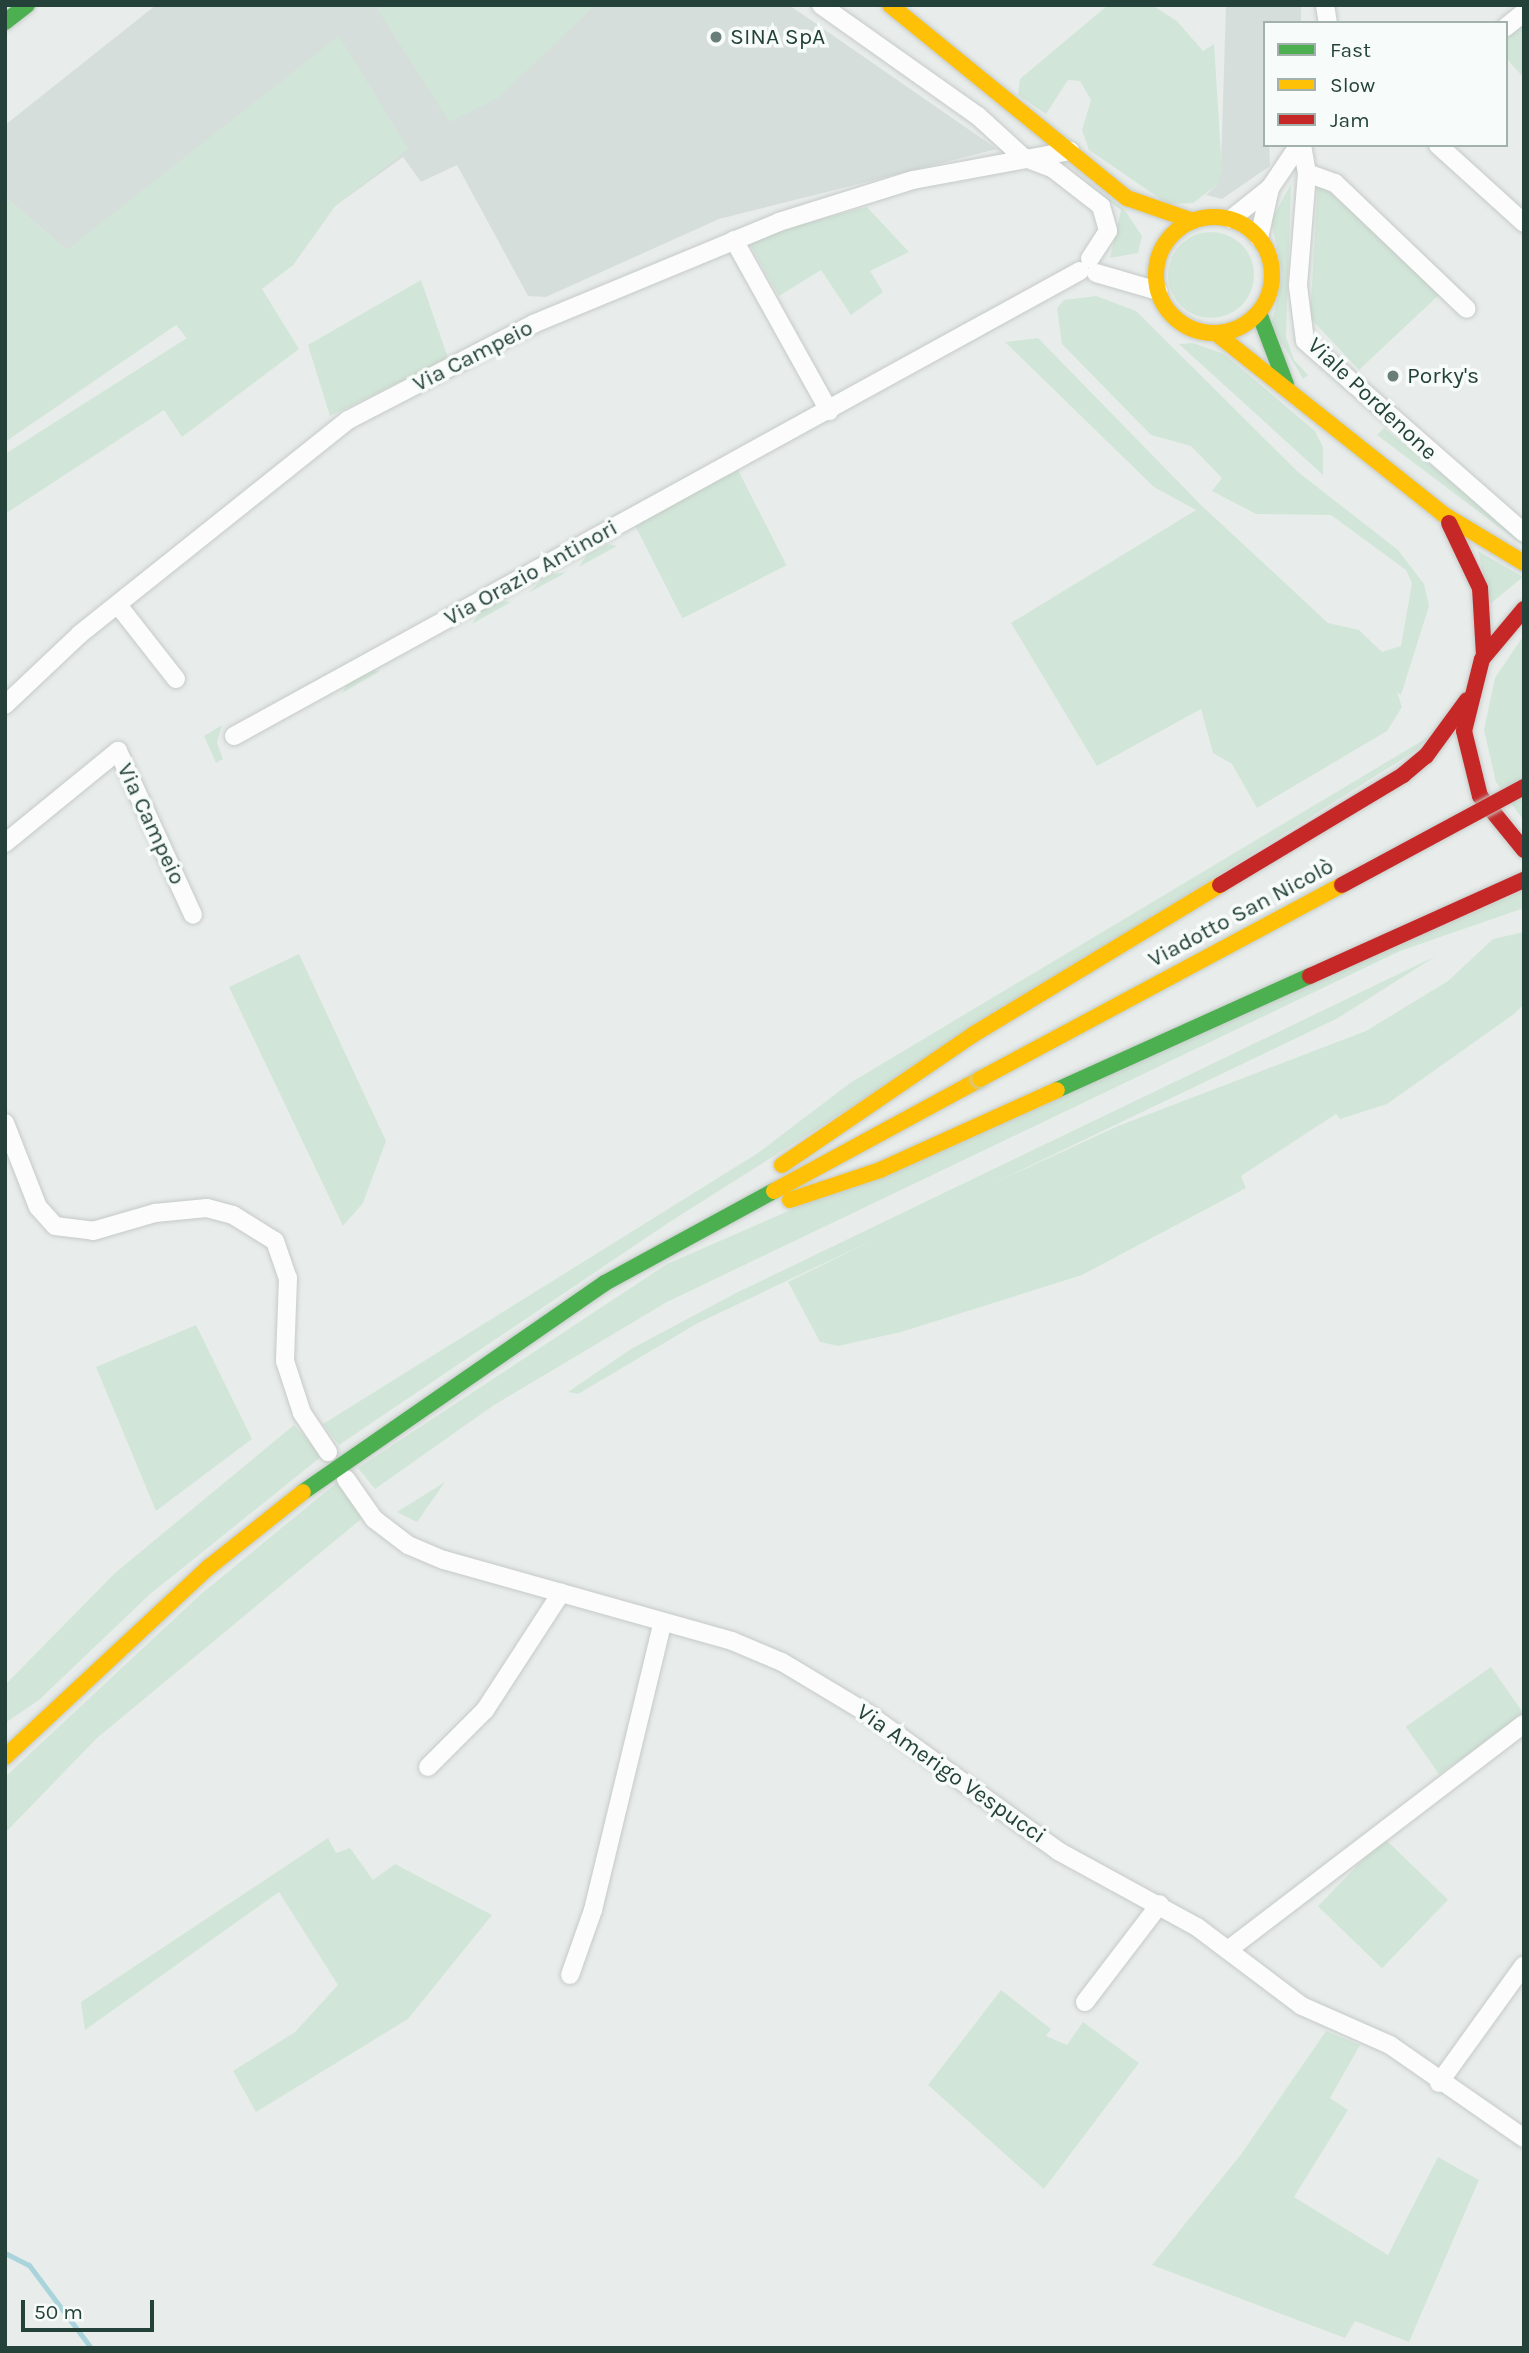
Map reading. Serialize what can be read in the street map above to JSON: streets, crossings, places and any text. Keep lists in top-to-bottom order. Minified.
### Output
{"streets":{"main road":["Viale Pordenone","Viadotto San Nicolò"],"street":["Via Campeio","Via Orazio Antinori","Via Amerigo Vespucci"]},"places":["SINA SpA","Porky's"],"legend":["Fast","Slow","Jam"],"scale_bar":"50 m"}
